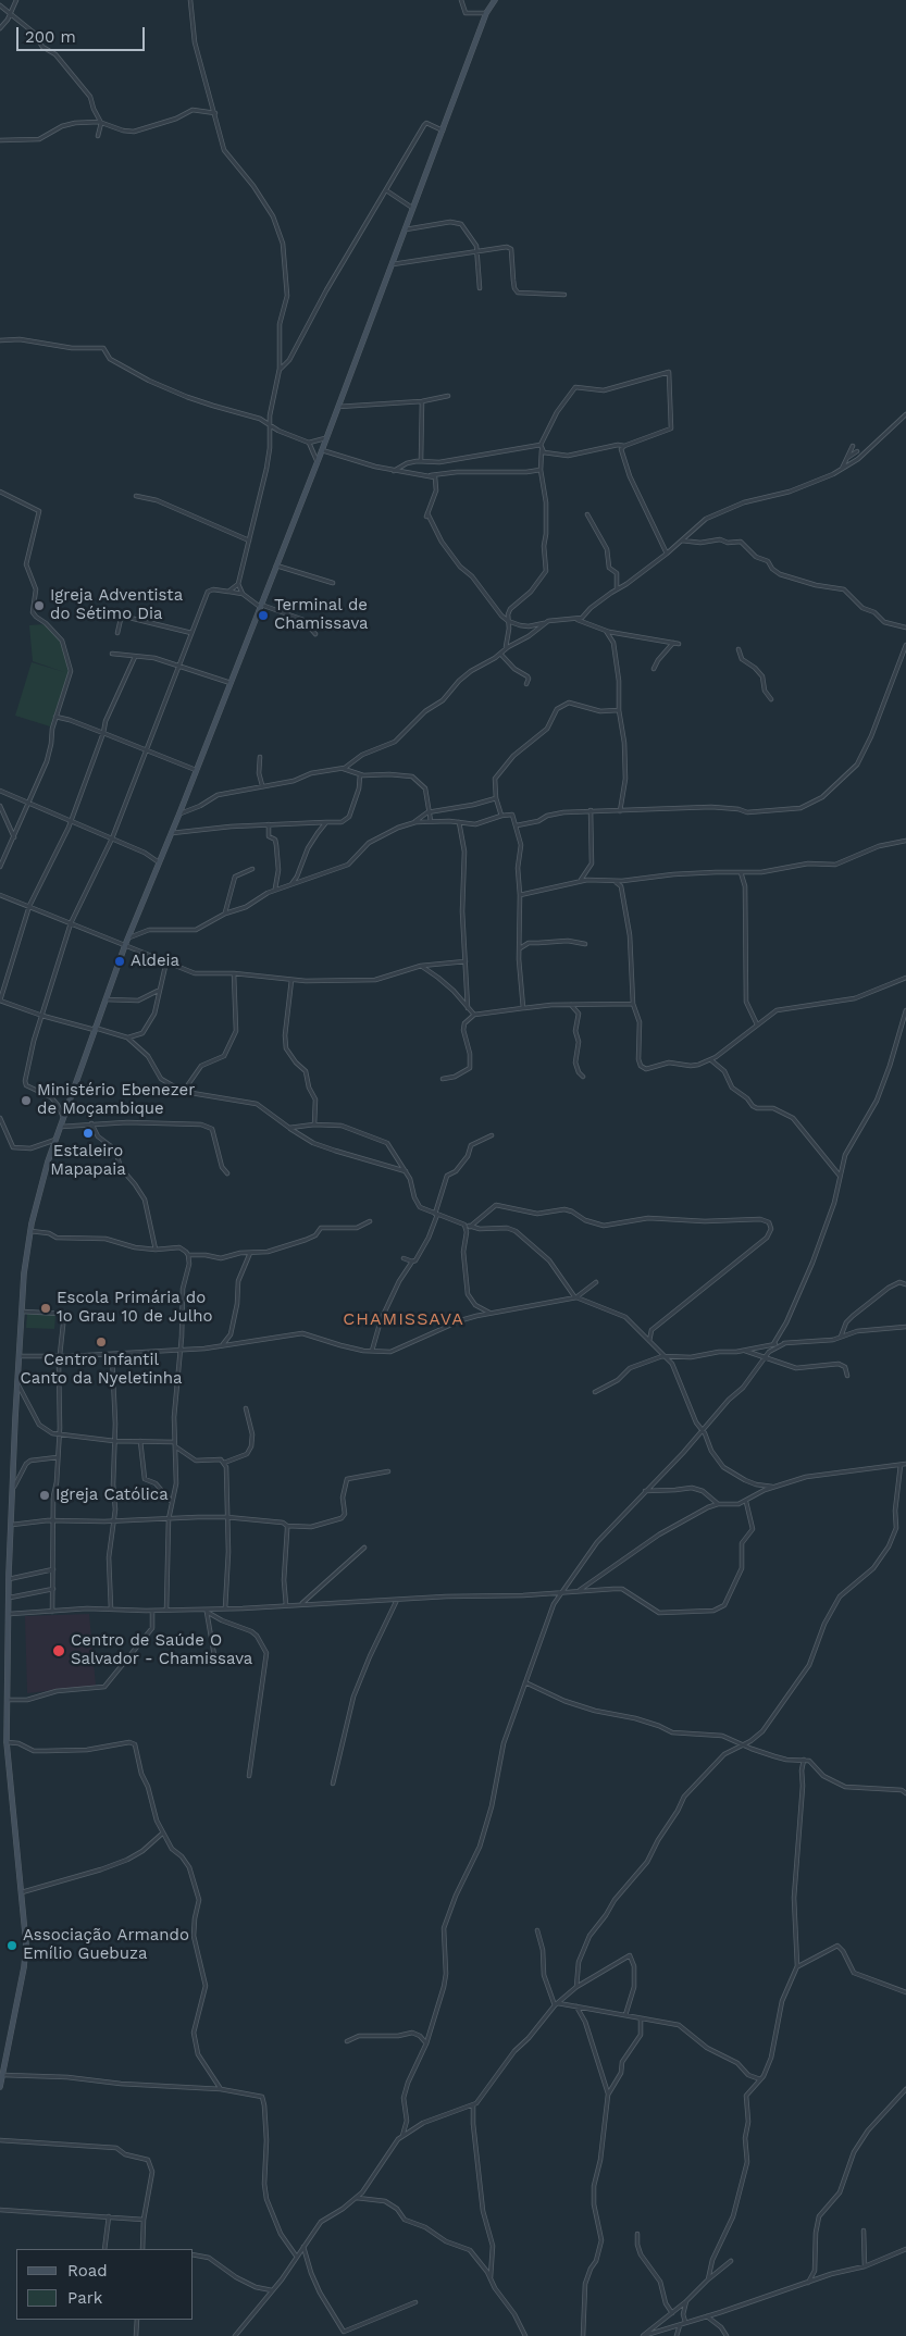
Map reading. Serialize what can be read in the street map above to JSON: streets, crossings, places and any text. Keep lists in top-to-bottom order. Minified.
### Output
{"districts":["CHAMISSAVA"],"places":["Igreja Adventista do Sétimo Dia","Terminal de Chamissava","Aldeia","Ministério Ebenezer de Moçambique","Estaleiro Mapapaia","Escola Primária do 1o Grau 10 de Julho","Centro Infantil Canto da Nyeletinha","Igreja Católica","Centro de Saúde O Salvador - Chamissava","Associação Armando Emílio Guebuza"],"legend":["Road","Park"],"scale_bar":"200 m"}
